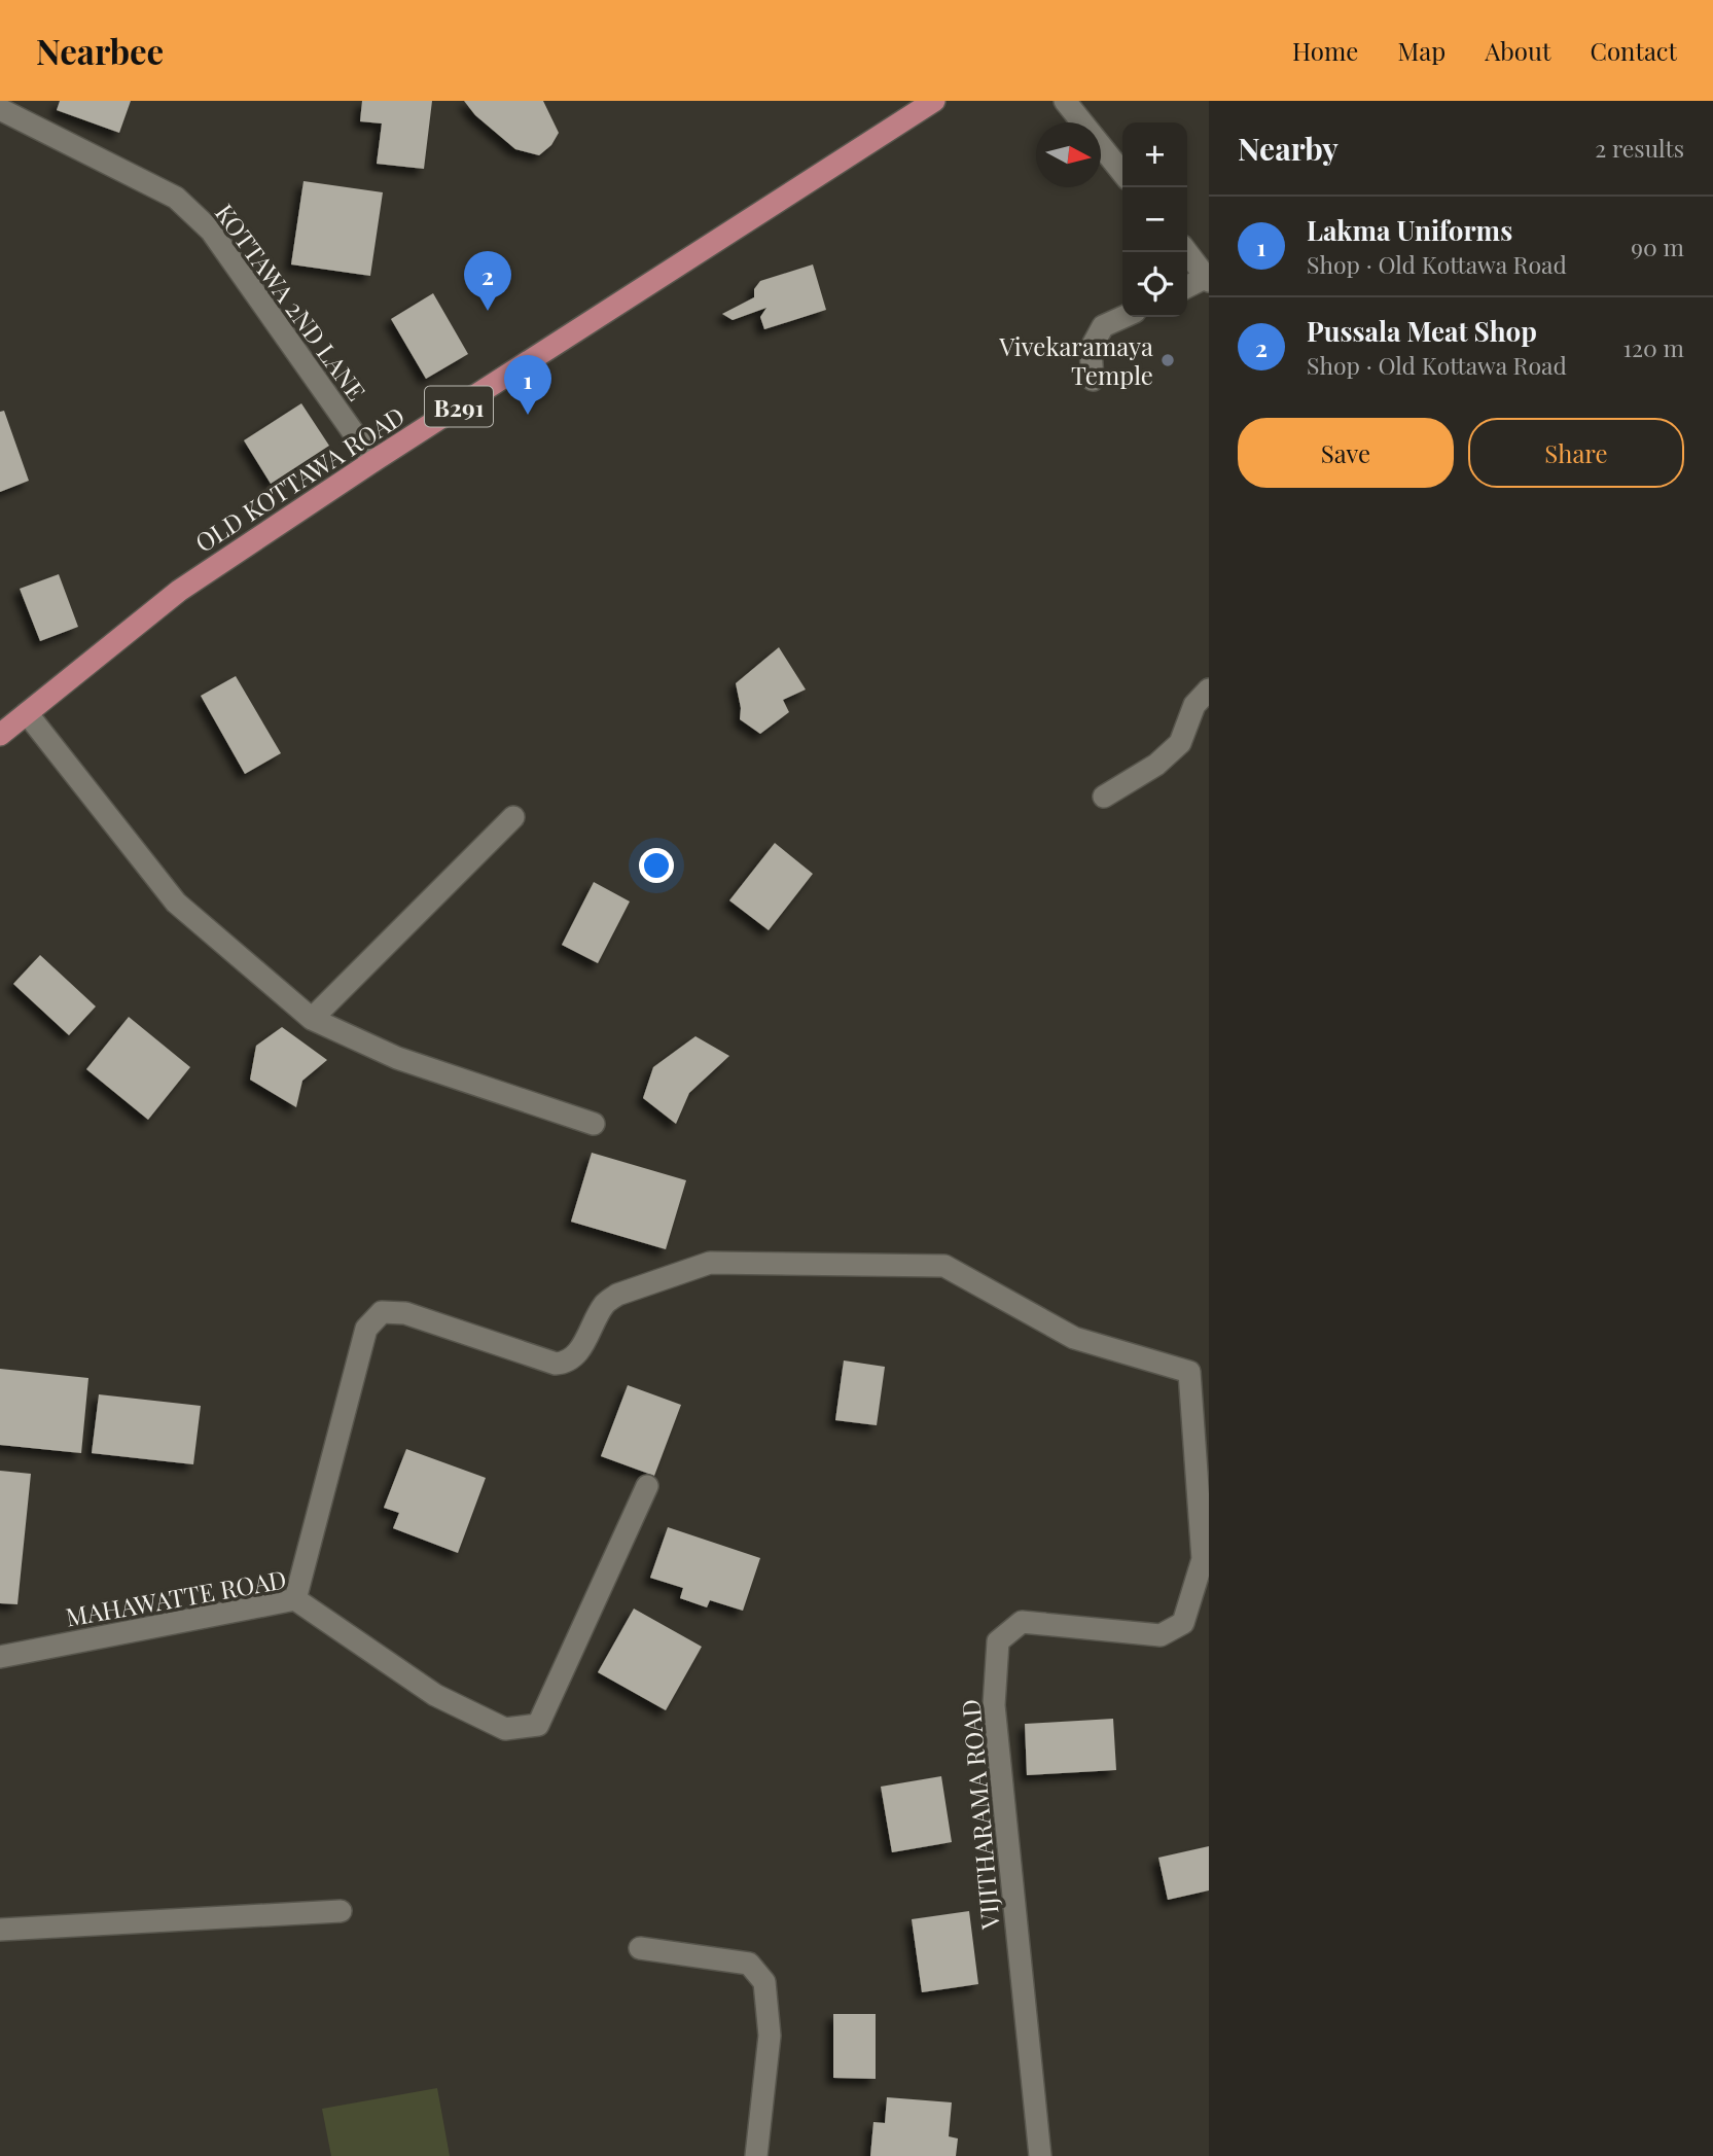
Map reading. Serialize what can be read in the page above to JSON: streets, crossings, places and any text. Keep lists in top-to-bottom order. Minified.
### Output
{"streets":{"main road":["B291","OLD KOTTAWA ROAD"],"street":["KOTTAWA 2ND LANE","MAHAWATTE ROAD","VIJITHARAMA ROAD"]},"crossings":[["KOTTAWA 2ND LANE","OLD KOTTAWA ROAD"],["MAHAWATTE ROAD","VIJITHARAMA ROAD"]],"places":["Vivekaramaya Temple"],"north":"right","page":{"header":"Nearbee","nav":["Home","Map","About","Contact"],"heading":["Nearby","2 results"],"map_buttons":["+","−"],"list":[{"mark":"1","name":"Lakma Uniforms","note":"Shop · Old Kottawa Road","value":"90 m"},{"mark":"2","name":"Pussala Meat Shop","note":"Shop · Old Kottawa Road","value":"120 m"}],"pins":["2","1"],"buttons":["Save","Share"]}}
